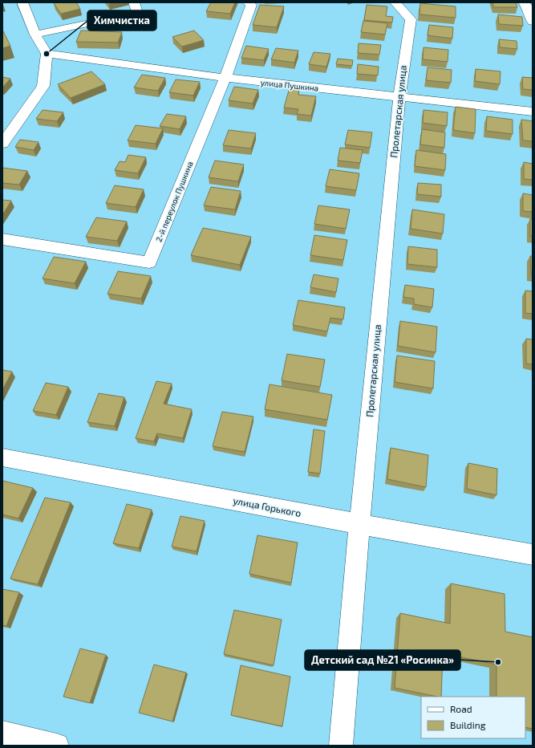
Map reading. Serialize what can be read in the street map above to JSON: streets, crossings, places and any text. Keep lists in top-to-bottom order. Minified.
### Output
{"streets":{"street":["улица Пушкина","Пролетарская улица","2-й переулок Пушкина","улица Горького"]},"crossings":[["улица Пушкина","Пролетарская улица"],["улица Пушкина","2-й переулок Пушкина"],["Пролетарская улица","улица Горького"]],"places":["Химчистка","Детский сад №21 «Росинка»"],"legend":["Road","Building"]}
